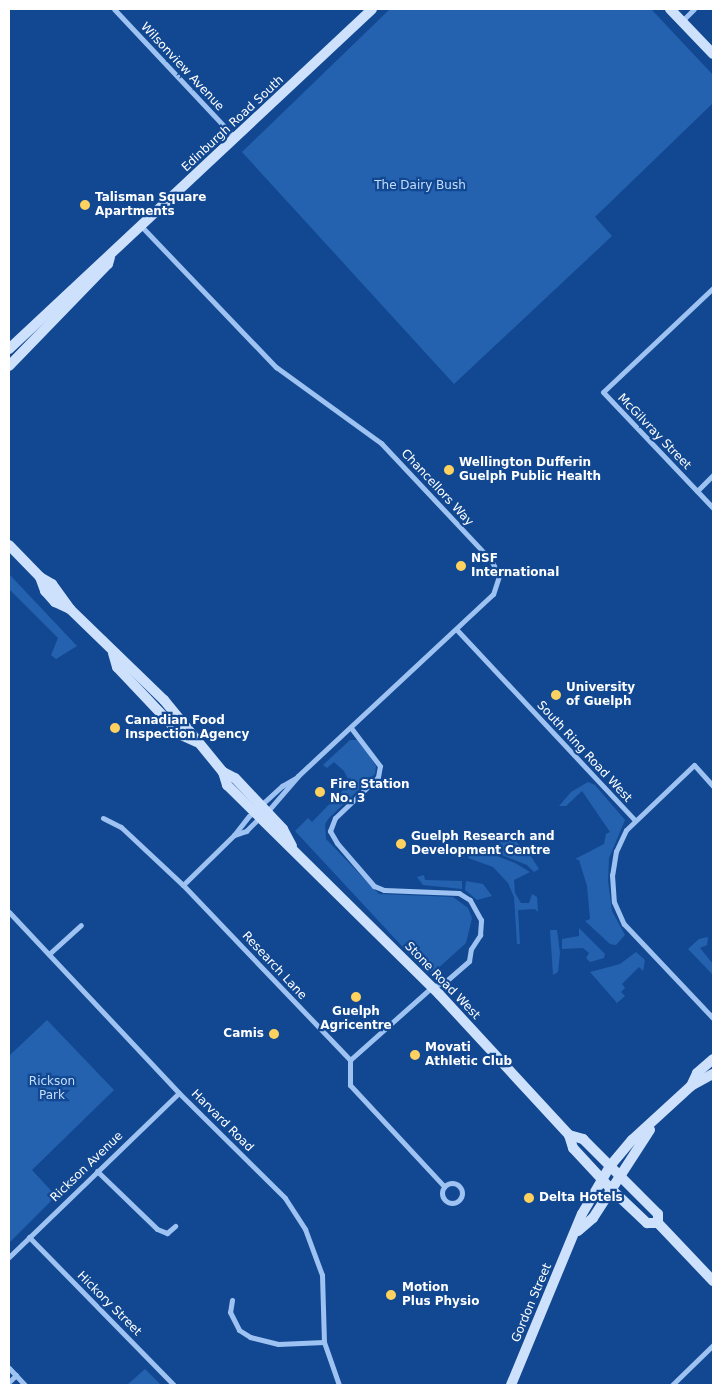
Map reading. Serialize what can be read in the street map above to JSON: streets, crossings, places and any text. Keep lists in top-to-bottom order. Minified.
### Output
{"streets":{"main road":["Edinburgh Road South","Stone Road West","Gordon Street"],"street":["Wilsonview Avenue","McGilvray Street","Chancellors Way","South Ring Road West","Research Lane","Harvard Road","Rickson Avenue","Hickory Street"]},"crossings":[["Wilsonview Avenue","Edinburgh Road South"],["Edinburgh Road South","Chancellors Way"],["Chancellors Way","South Ring Road West"],["Chancellors Way","Stone Road West"],["Stone Road West","Gordon Street"],["Harvard Road","Rickson Avenue"],["Rickson Avenue","Hickory Street"]],"parks":["The Dairy Bush","Rickson Park"],"places":["Talisman Square Apartments","Wellington Dufferin Guelph Public Health","NSF International","University of Guelph","Canadian Food Inspection Agency","Fire Station No. 3","Guelph Research and Development Centre","Guelph Agricentre","Camis","Movati Athletic Club","Delta Hotels","Motion Plus Physio"]}
